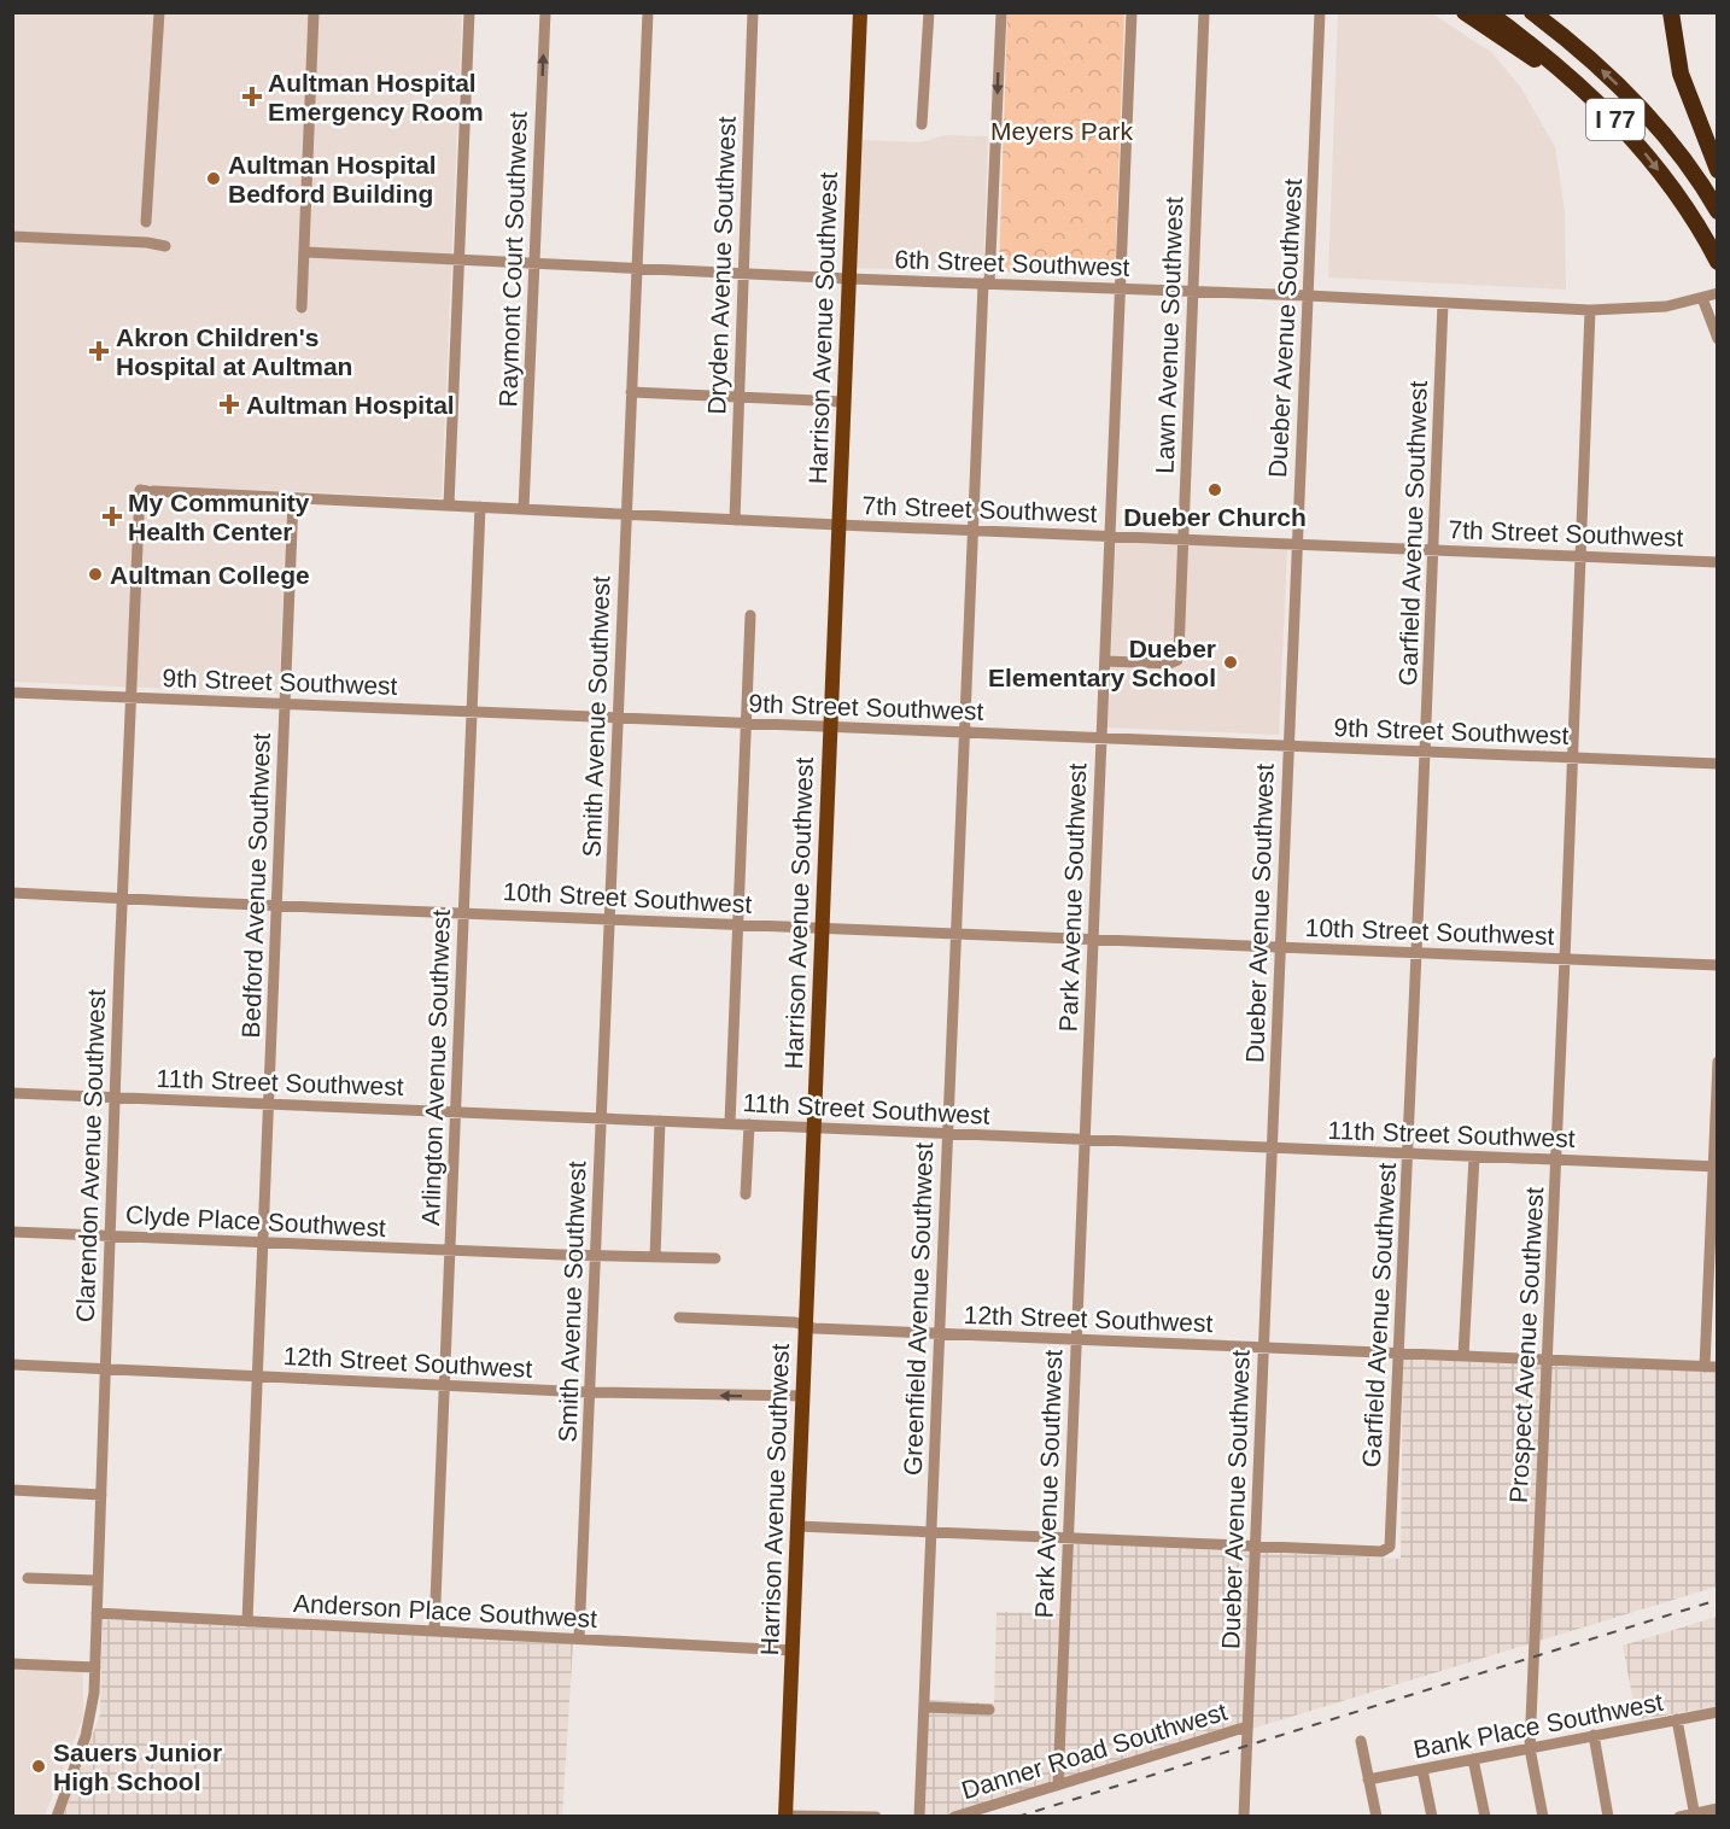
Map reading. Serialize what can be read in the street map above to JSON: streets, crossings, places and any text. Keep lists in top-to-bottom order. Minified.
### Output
{"streets":{"highway":["I 77"],"main road":["Harrison Avenue Southwest"],"street":["Raymont Court Southwest","6th Street Southwest","Dryden Avenue Southwest","Dueber Avenue Southwest","Lawn Avenue Southwest","7th Street Southwest","Garfield Avenue Southwest","9th Street Southwest","Smith Avenue Southwest","Bedford Avenue Southwest","10th Street Southwest","Park Avenue Southwest","Arlington Avenue Southwest","11th Street Southwest","Clarendon Avenue Southwest","Clyde Place Southwest","Greenfield Avenue Southwest","12th Street Southwest","Prospect Avenue Southwest","Anderson Place Southwest","Bank Place Southwest","Danner Road Southwest"]},"crossings":[["Raymont Court Southwest","6th Street Southwest"],["Raymont Court Southwest","7th Street Southwest"],["6th Street Southwest","Dryden Avenue Southwest"],["6th Street Southwest","Harrison Avenue Southwest"],["6th Street Southwest","Dueber Avenue Southwest"],["6th Street Southwest","Lawn Avenue Southwest"],["6th Street Southwest","Garfield Avenue Southwest"],["6th Street Southwest","Smith Avenue Southwest"],["6th Street Southwest","Park Avenue Southwest"],["6th Street Southwest","Greenfield Avenue Southwest"],["6th Street Southwest","Prospect Avenue Southwest"],["Dryden Avenue Southwest","7th Street Southwest"],["Harrison Avenue Southwest","7th Street Southwest"],["Harrison Avenue Southwest","9th Street Southwest"],["Harrison Avenue Southwest","10th Street Southwest"],["Harrison Avenue Southwest","11th Street Southwest"],["Harrison Avenue Southwest","12th Street Southwest"],["Harrison Avenue Southwest","Anderson Place Southwest"],["Dueber Avenue Southwest","7th Street Southwest"],["Dueber Avenue Southwest","Garfield Avenue Southwest"],["Dueber Avenue Southwest","9th Street Southwest"],["Dueber Avenue Southwest","10th Street Southwest"],["Dueber Avenue Southwest","11th Street Southwest"],["Dueber Avenue Southwest","12th Street Southwest"],["Dueber Avenue Southwest","Danner Road Southwest"],["Lawn Avenue Southwest","7th Street Southwest"],["Lawn Avenue Southwest","Park Avenue Southwest"],["7th Street Southwest","Garfield Avenue Southwest"],["7th Street Southwest","Smith Avenue Southwest"],["7th Street Southwest","Bedford Avenue Southwest"],["7th Street Southwest","Park Avenue Southwest"],["7th Street Southwest","Arlington Avenue Southwest"],["7th Street Southwest","Clarendon Avenue Southwest"],["7th Street Southwest","Greenfield Avenue Southwest"],["7th Street Southwest","Prospect Avenue Southwest"],["Garfield Avenue Southwest","9th Street Southwest"],["Garfield Avenue Southwest","10th Street Southwest"],["Garfield Avenue Southwest","11th Street Southwest"],["Garfield Avenue Southwest","12th Street Southwest"],["9th Street Southwest","Smith Avenue Southwest"],["9th Street Southwest","Bedford Avenue Southwest"],["9th Street Southwest","Park Avenue Southwest"],["9th Street Southwest","Arlington Avenue Southwest"],["9th Street Southwest","Clarendon Avenue Southwest"],["9th Street Southwest","Greenfield Avenue Southwest"],["9th Street Southwest","Prospect Avenue Southwest"],["Smith Avenue Southwest","10th Street Southwest"],["Smith Avenue Southwest","11th Street Southwest"],["Smith Avenue Southwest","Clyde Place Southwest"],["Smith Avenue Southwest","12th Street Southwest"],["Smith Avenue Southwest","Anderson Place Southwest"],["Bedford Avenue Southwest","10th Street Southwest"],["Bedford Avenue Southwest","11th Street Southwest"],["Bedford Avenue Southwest","Clyde Place Southwest"],["Bedford Avenue Southwest","12th Street Southwest"],["Bedford Avenue Southwest","Anderson Place Southwest"],["10th Street Southwest","Park Avenue Southwest"],["10th Street Southwest","Arlington Avenue Southwest"],["10th Street Southwest","Clarendon Avenue Southwest"],["10th Street Southwest","Greenfield Avenue Southwest"],["10th Street Southwest","Prospect Avenue Southwest"],["Park Avenue Southwest","11th Street Southwest"],["Park Avenue Southwest","12th Street Southwest"],["Park Avenue Southwest","Danner Road Southwest"],["Arlington Avenue Southwest","11th Street Southwest"],["Arlington Avenue Southwest","Clyde Place Southwest"],["Arlington Avenue Southwest","12th Street Southwest"],["Arlington Avenue Southwest","Anderson Place Southwest"],["11th Street Southwest","Clarendon Avenue Southwest"],["11th Street Southwest","Greenfield Avenue Southwest"],["11th Street Southwest","Prospect Avenue Southwest"],["Clarendon Avenue Southwest","Clyde Place Southwest"],["Clarendon Avenue Southwest","12th Street Southwest"],["Clarendon Avenue Southwest","Anderson Place Southwest"],["Greenfield Avenue Southwest","12th Street Southwest"],["12th Street Southwest","Prospect Avenue Southwest"],["Prospect Avenue Southwest","Bank Place Southwest"]],"parks":["Meyers Park"],"places":{"health":["Aultman Hospital Emergency Room","Akron Children's Hospital at Aultman","Aultman Hospital","My Community Health Center"],"other":["Aultman Hospital Bedford Building","Dueber Church","Aultman College","Dueber Elementary School","Sauers Junior High School"]}}
